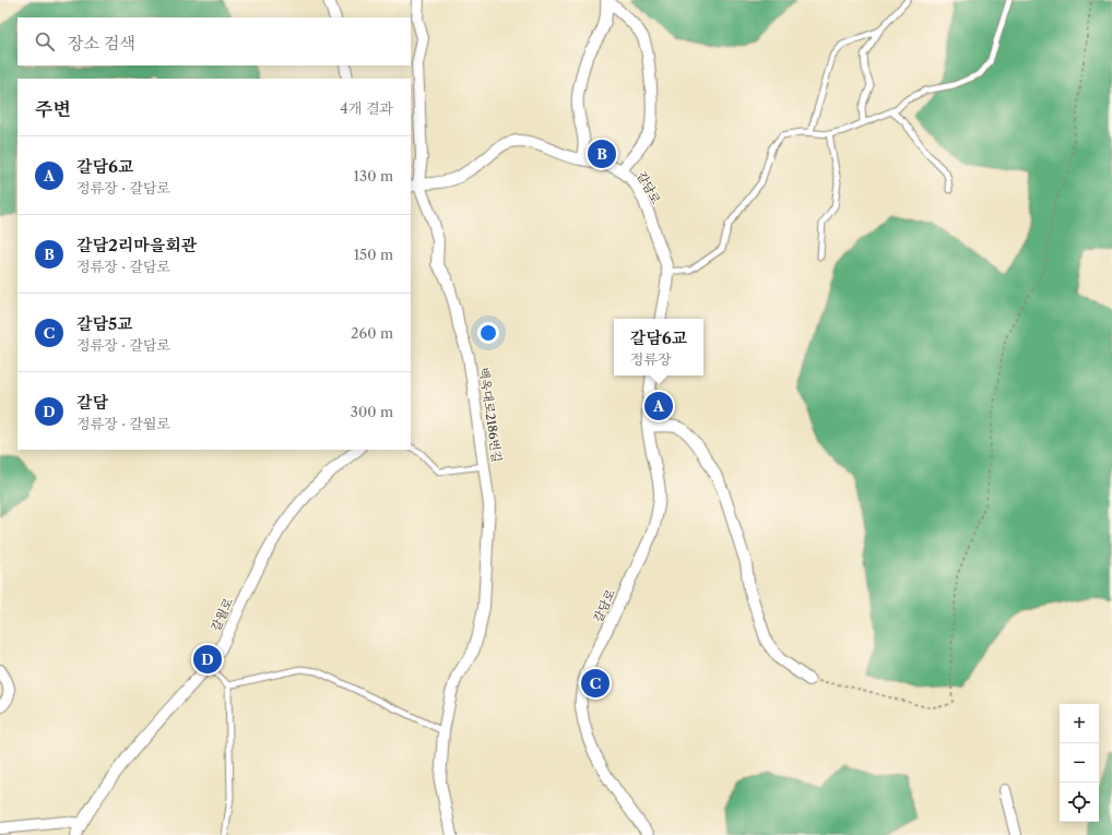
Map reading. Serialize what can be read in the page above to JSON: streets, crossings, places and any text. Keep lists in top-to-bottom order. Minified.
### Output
{"streets":{"street":["갈담로","백옥대로2186번길","갈월로"]},"crossings":[["갈담로","백옥대로2186번길"]],"page":{"search":"장소 검색","heading":["주변","4개 결과"],"list":[{"mark":"A","name":"갈담6교","note":"정류장 · 갈담로","value":"130 m"},{"mark":"B","name":"갈담2리마을회관","note":"정류장 · 갈담로","value":"150 m"},{"mark":"C","name":"갈담5교","note":"정류장 · 갈담로","value":"260 m"},{"mark":"D","name":"갈담","note":"정류장 · 갈월로","value":"300 m"}],"pins":["B","A","D","C"],"popup":["갈담6교","정류장"],"map_buttons":["+","−"]}}
